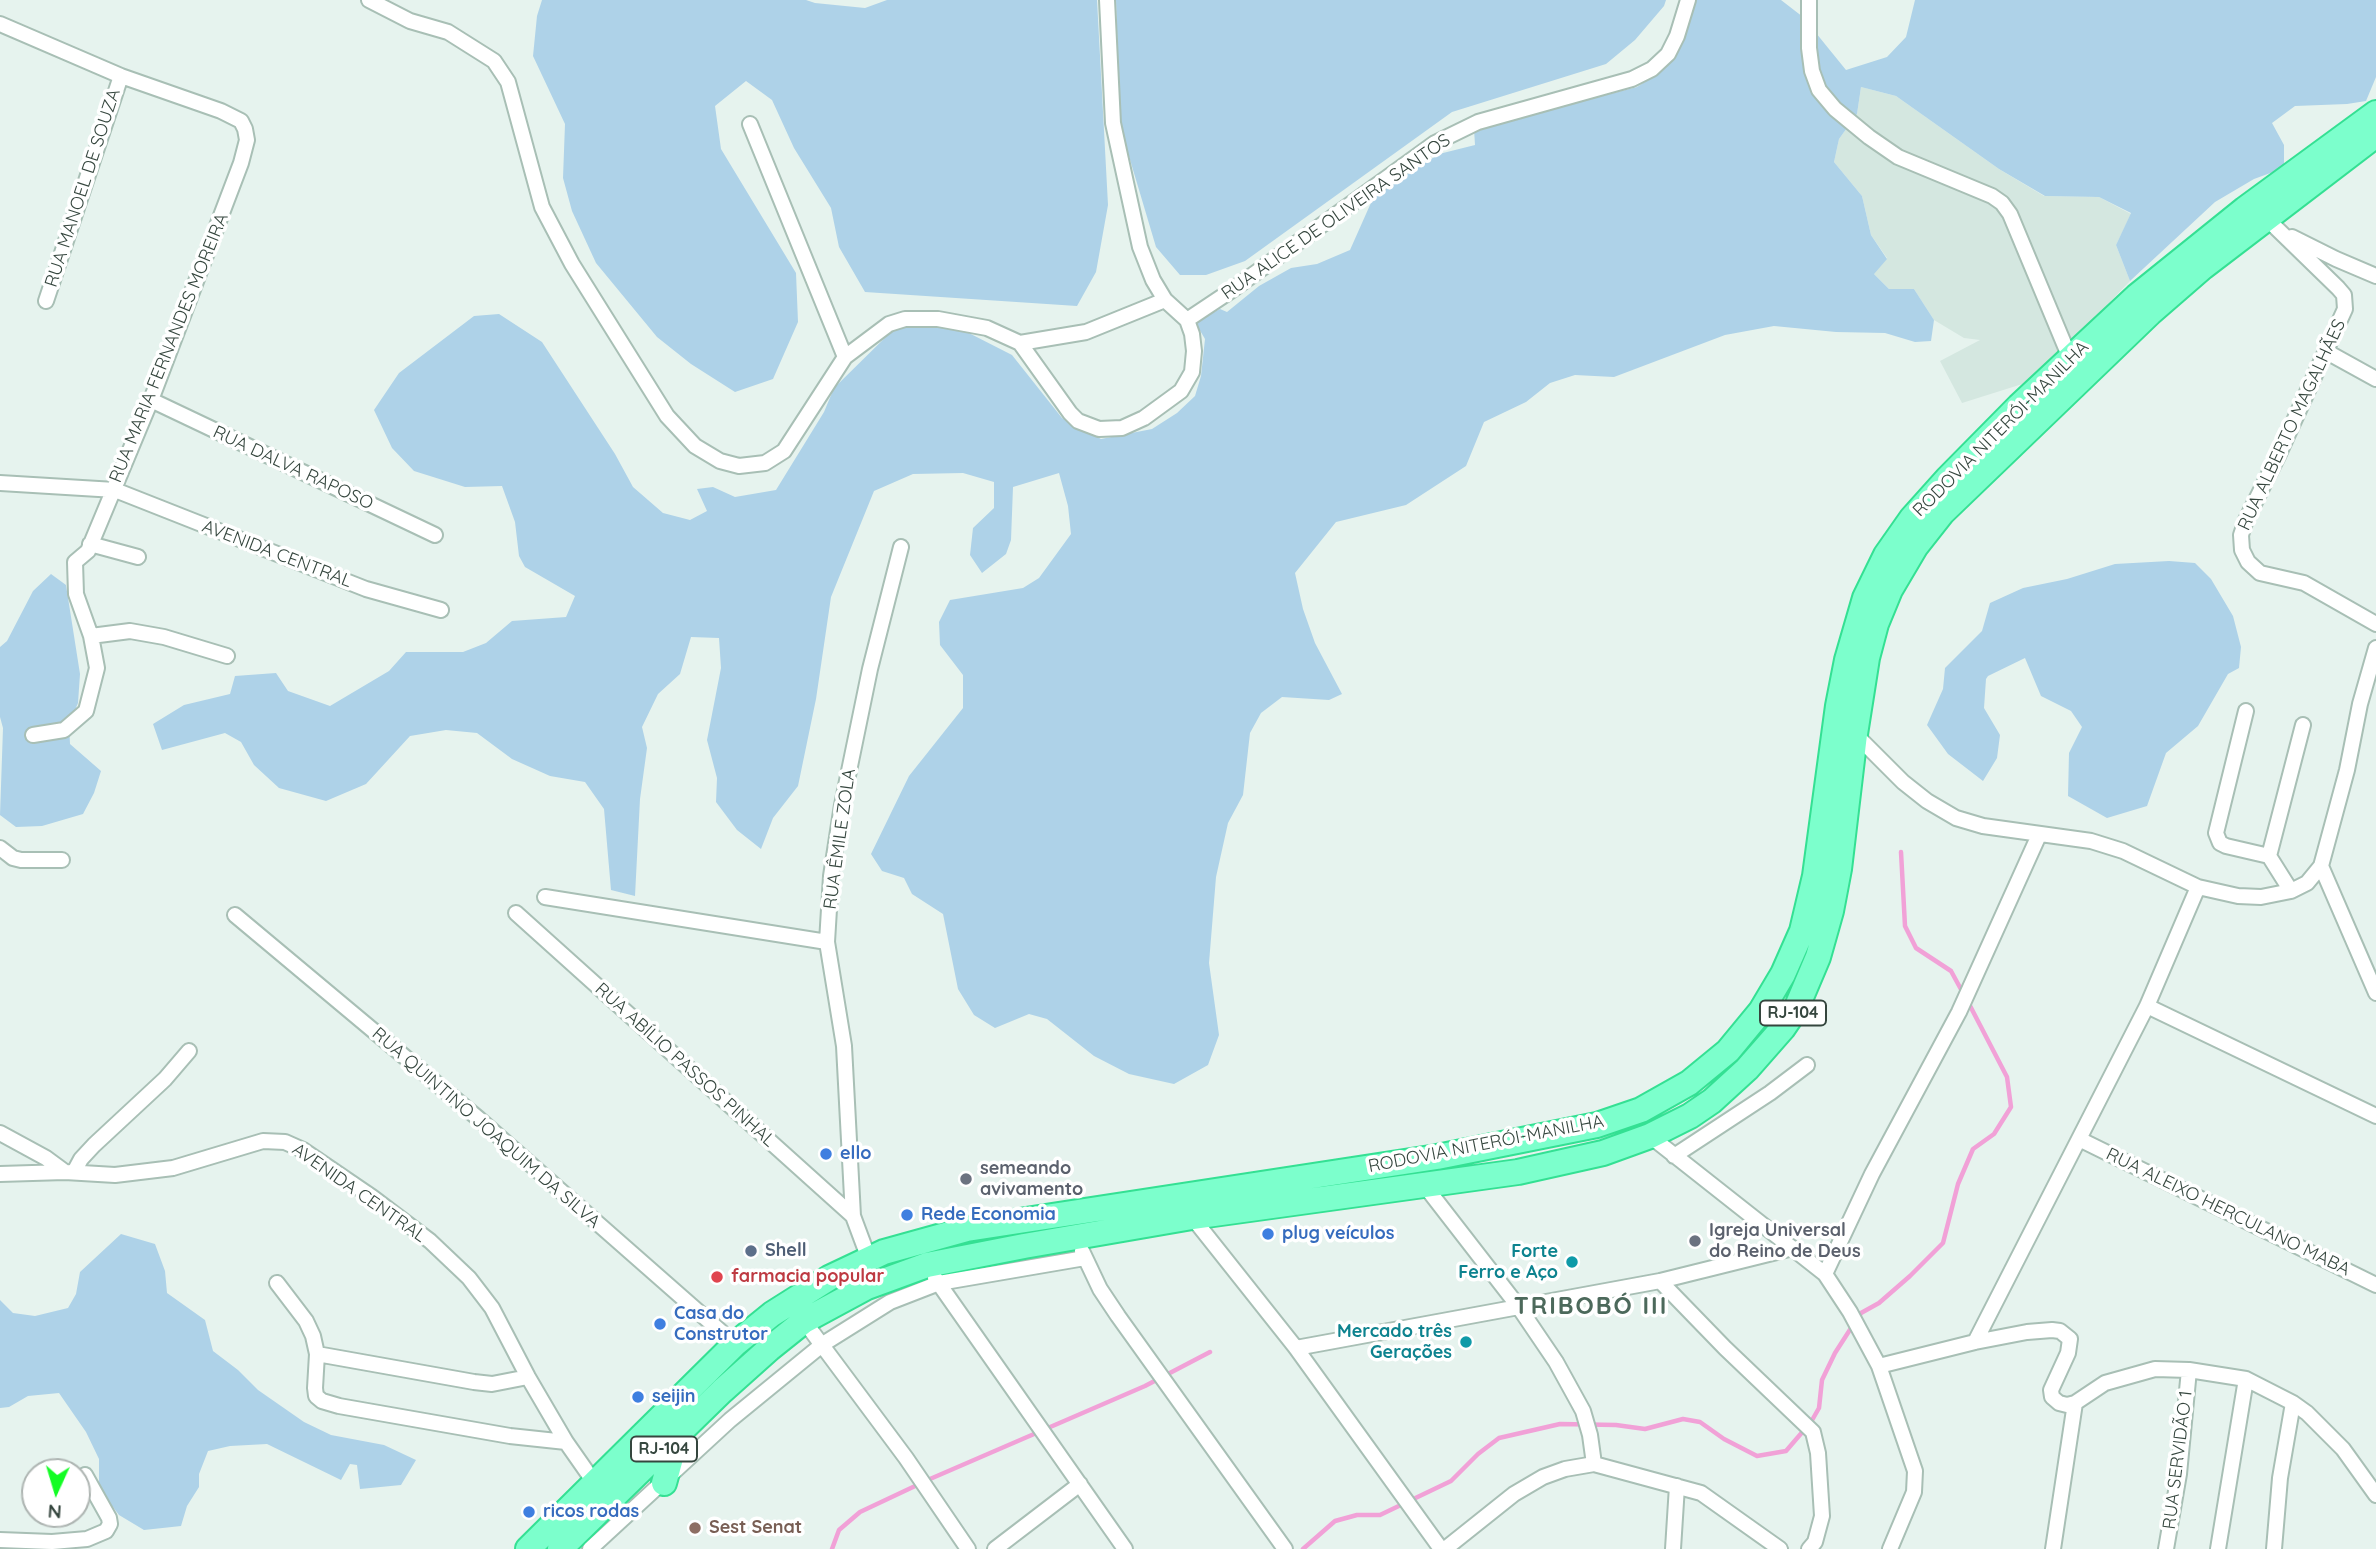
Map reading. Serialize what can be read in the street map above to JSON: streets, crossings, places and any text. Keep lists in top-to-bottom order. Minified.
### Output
{"streets":{"highway":["RODOVIA NITERÓI-MANILHA","RJ-104"],"street":["RUA MANOEL DE SOUZA","RUA ALICE DE OLIVEIRA SANTOS","RUA MARIA FERNANDES MOREIRA","RUA ALBERTO MAGALHÃES","RUA DALVA RAPOSO","AVENIDA CENTRAL","RUA ÊMILE ZOLA","RUA ABÍLIO PASSOS PINHAL","RUA QUINTINO JOAQUIM DA SILVA","RUA ALEIXO HERCULANO MABA","RUA SERVIDÃO 1"]},"crossings":[["RUA MANOEL DE SOUZA","RUA MARIA FERNANDES MOREIRA"],["RUA MARIA FERNANDES MOREIRA","RUA DALVA RAPOSO"],["RUA MARIA FERNANDES MOREIRA","AVENIDA CENTRAL"],["RUA ALBERTO MAGALHÃES","RODOVIA NITERÓI-MANILHA"],["RODOVIA NITERÓI-MANILHA","AVENIDA CENTRAL"],["RODOVIA NITERÓI-MANILHA","RUA ÊMILE ZOLA"],["RODOVIA NITERÓI-MANILHA","RUA QUINTINO JOAQUIM DA SILVA"],["RUA ÊMILE ZOLA","RUA ABÍLIO PASSOS PINHAL"]],"districts":["TRIBOBÓ III"],"places":["ello","semeando avivamento","Rede Economia","plug veículos","Igreja Universal do Reino de Deus","Shell","Forte Ferro e Aço","farmacia popular","Casa do Construtor","Mercado três Gerações","seijin","ricos rodas","Sest Senat"],"north":"bottom"}
